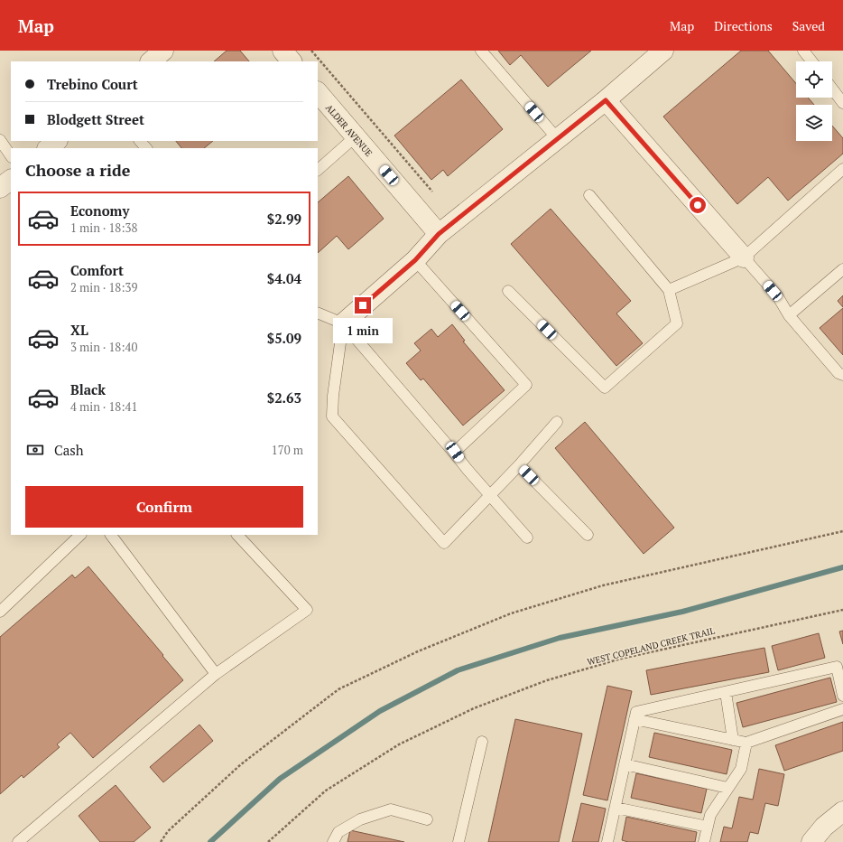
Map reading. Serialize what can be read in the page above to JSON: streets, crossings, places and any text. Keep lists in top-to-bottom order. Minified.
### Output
{"streets":{"street":["ALDER AVENUE"],"path":["WEST COPELAND CREEK TRAIL"]},"page":{"header":"Map","nav":["Map","Directions","Saved"],"banner":["Trebino Court","Blodgett Street"],"heading":"Choose a ride","list":[{"name":"Economy","note":"1 min · 18:38","value":"$2.99"},{"name":"Comfort","note":"2 min · 18:39","value":"$4.04"},{"name":"XL","note":"3 min · 18:40","value":"$5.09"},{"name":"Black","note":"4 min · 18:41","value":"$2.63"}],"bubble":"1 min","pay":["Cash","170 m"],"buttons":"Confirm"}}
